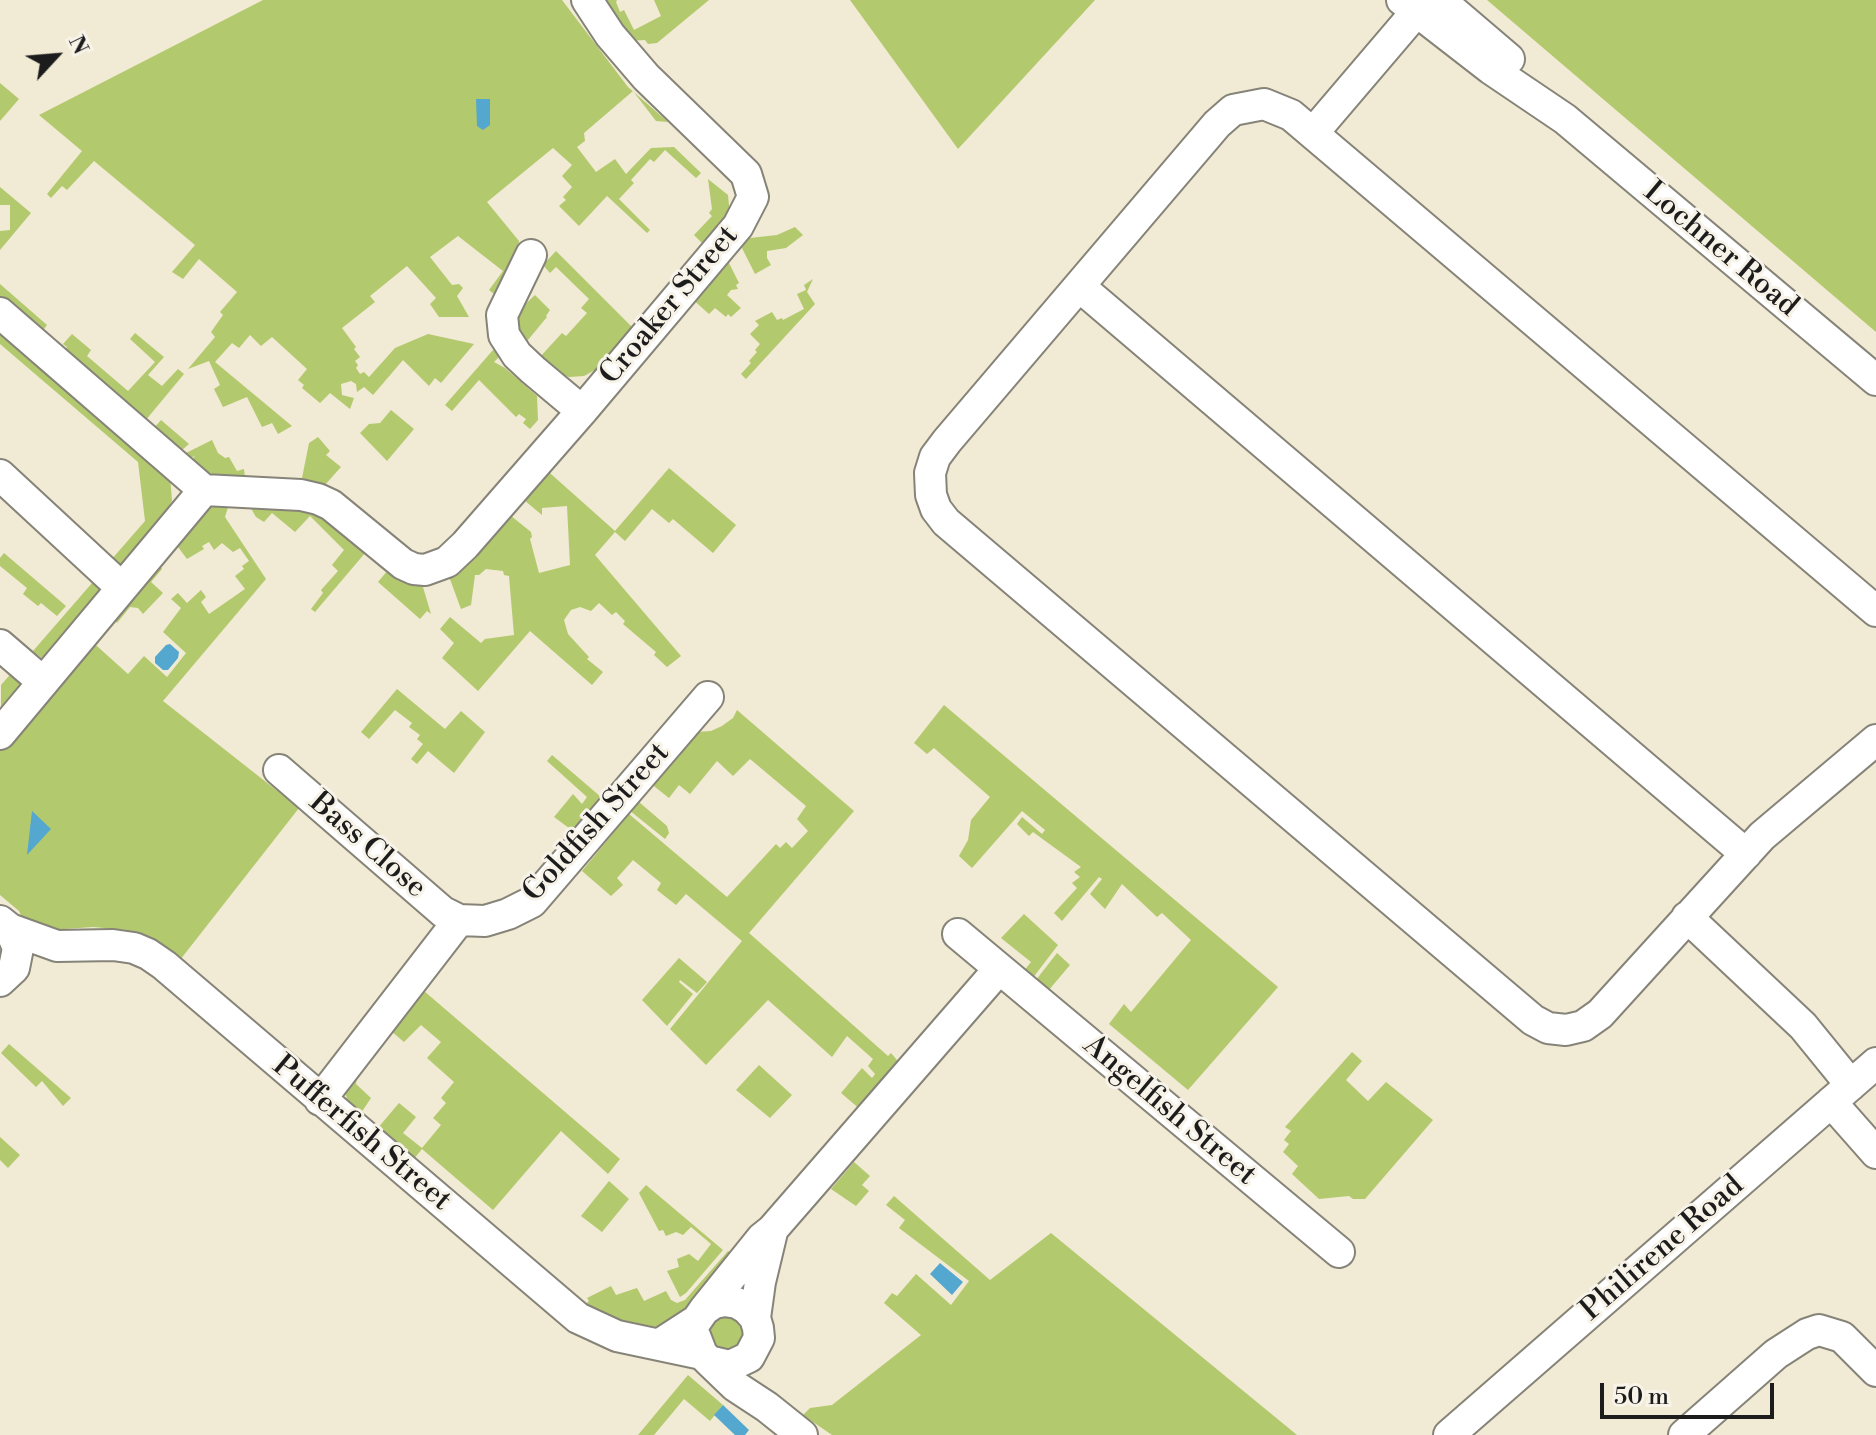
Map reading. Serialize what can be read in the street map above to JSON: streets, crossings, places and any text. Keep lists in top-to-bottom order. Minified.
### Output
{"streets":{"street":["Lochner Road","Croaker Street","Goldfish Street","Bass Close","Angelfish Street","Pufferfish Street","Philirene Road"]},"crossings":[["Goldfish Street","Bass Close"]],"scale_bar":"50 m","north":"top right"}
